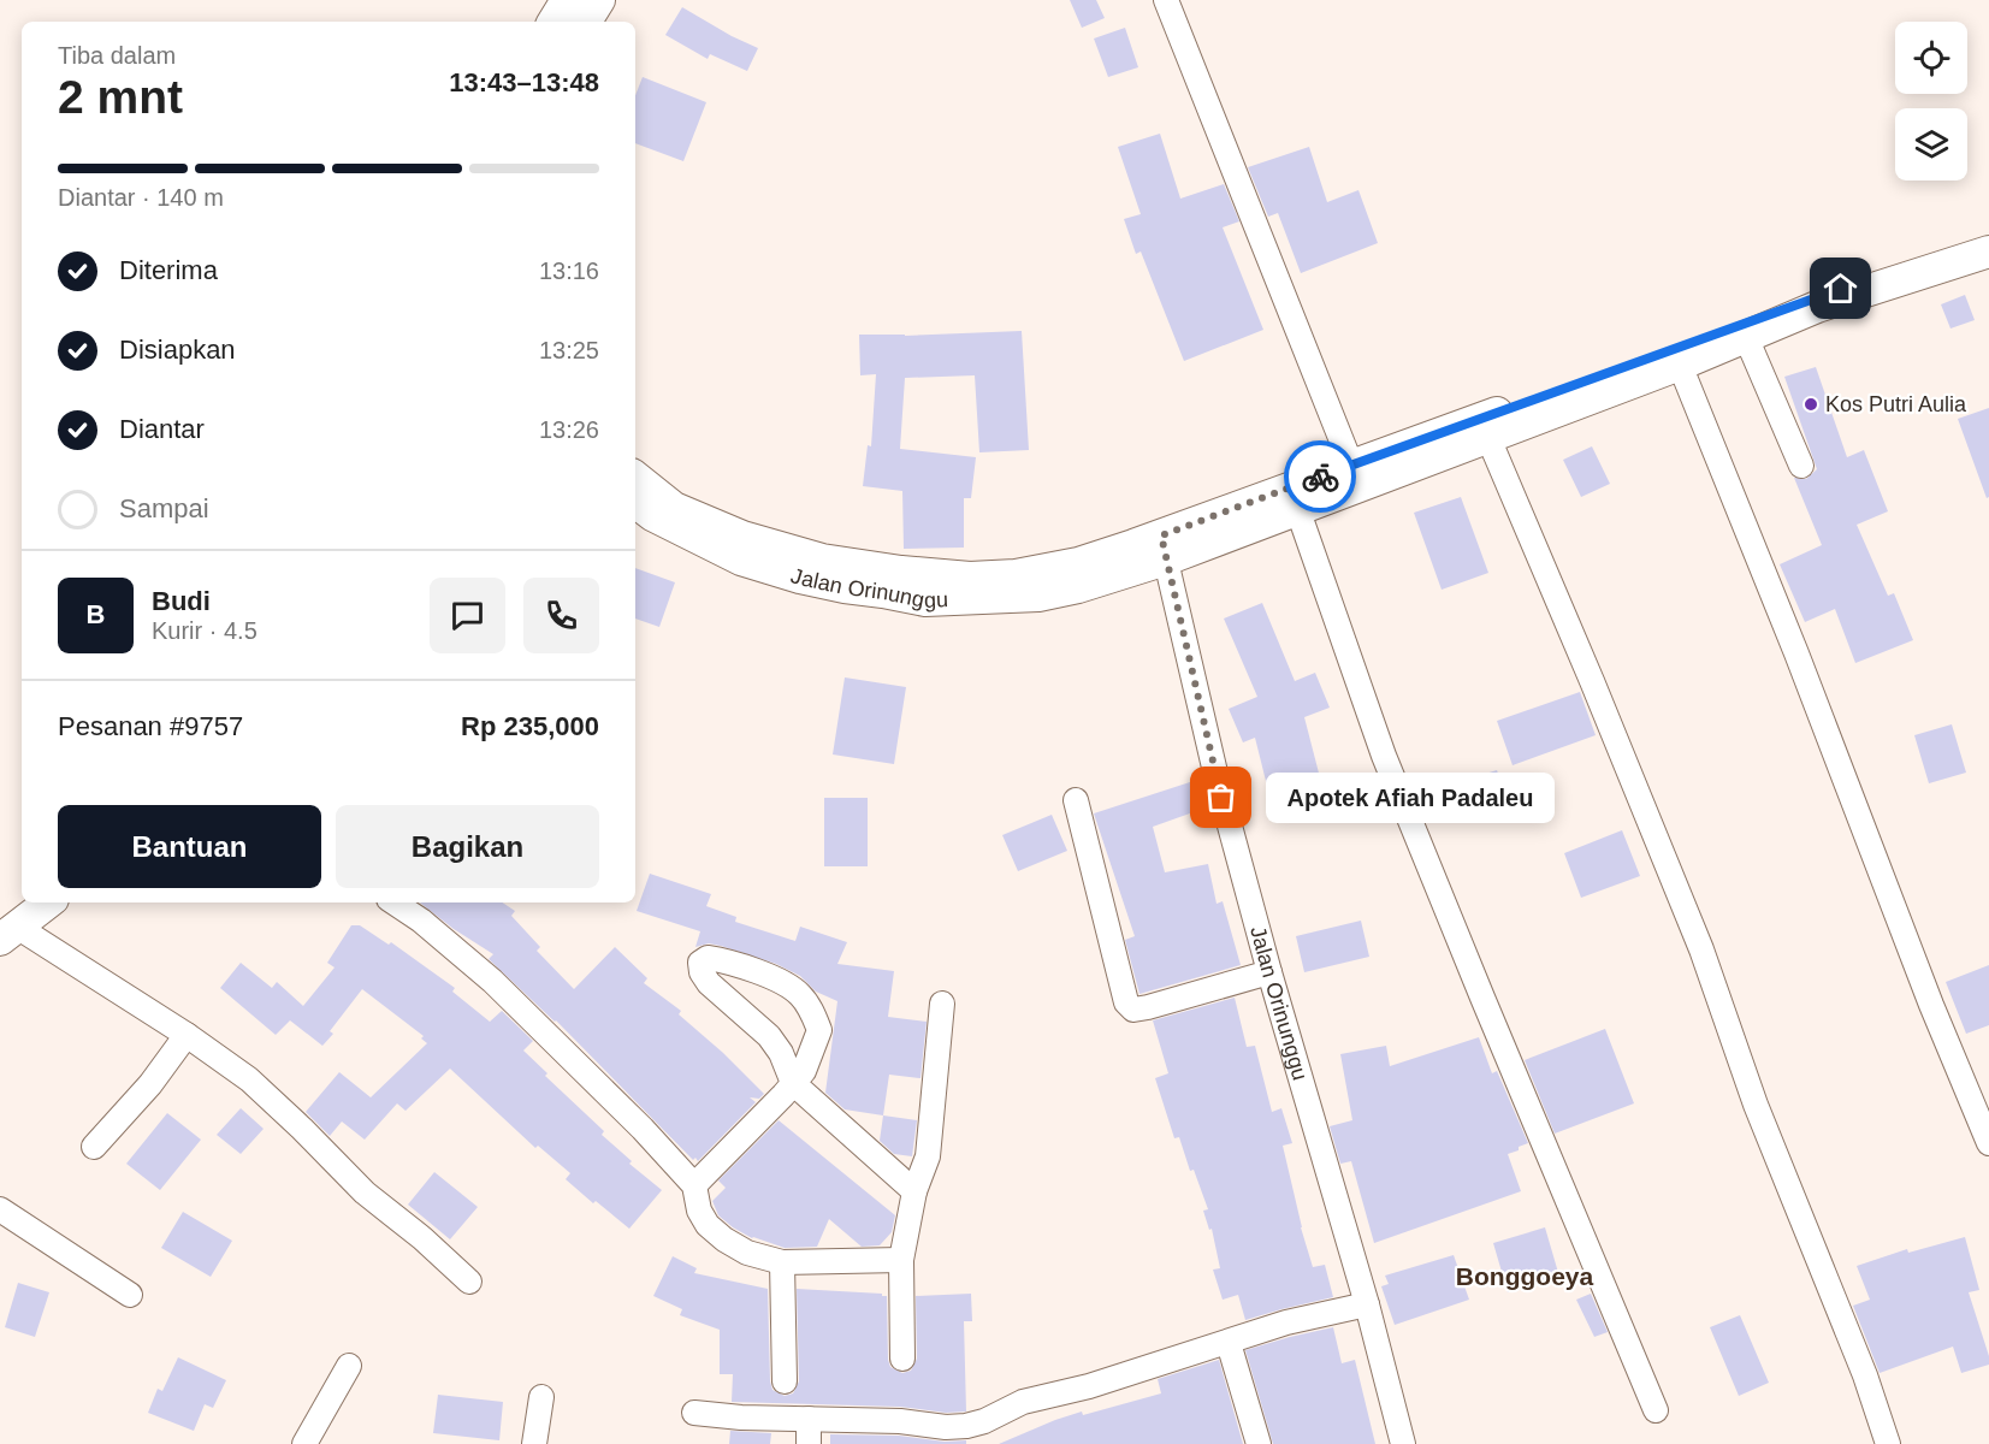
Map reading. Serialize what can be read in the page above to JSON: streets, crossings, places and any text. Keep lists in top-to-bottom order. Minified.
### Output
{"streets":{"street":["Jalan Orinunggu"]},"districts":["Bonggoeya"],"places":["Kos Putri Aulia","Apotek Afiah Padaleu"],"page":{"heading":["2 mnt","Tiba dalam","13:43–13:48"],"panel":["Budi","Kurir · 4.5","Pesanan #9757","Rp 235,000"],"bar":"Diantar · 140 m","list":[["Diterima","13:16"],["Disiapkan","13:25"],["Diantar","13:26"],"Sampai"],"round":"B","bubble":"Apotek Afiah Padaleu","buttons":["Bantuan","Bagikan"]}}
